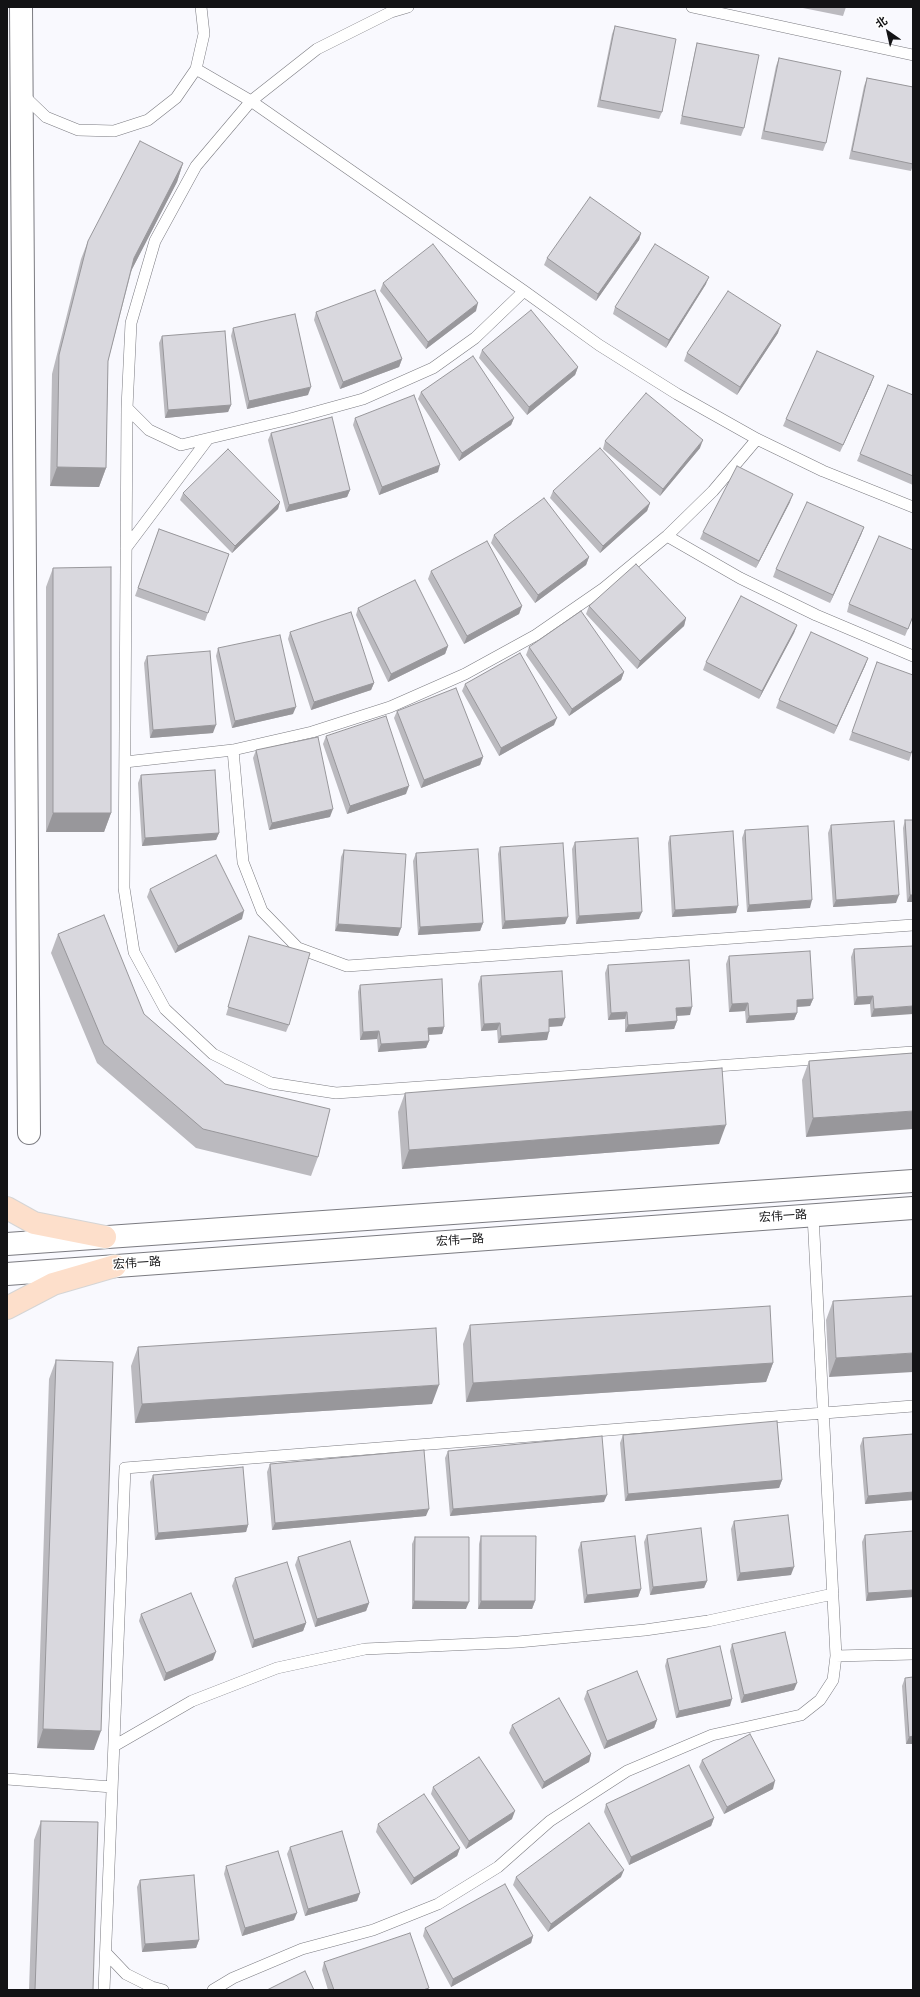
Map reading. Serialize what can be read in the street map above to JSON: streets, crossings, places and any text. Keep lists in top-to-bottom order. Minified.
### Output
{"streets":{"main road":["宏伟一路"]},"north":"top left"}
